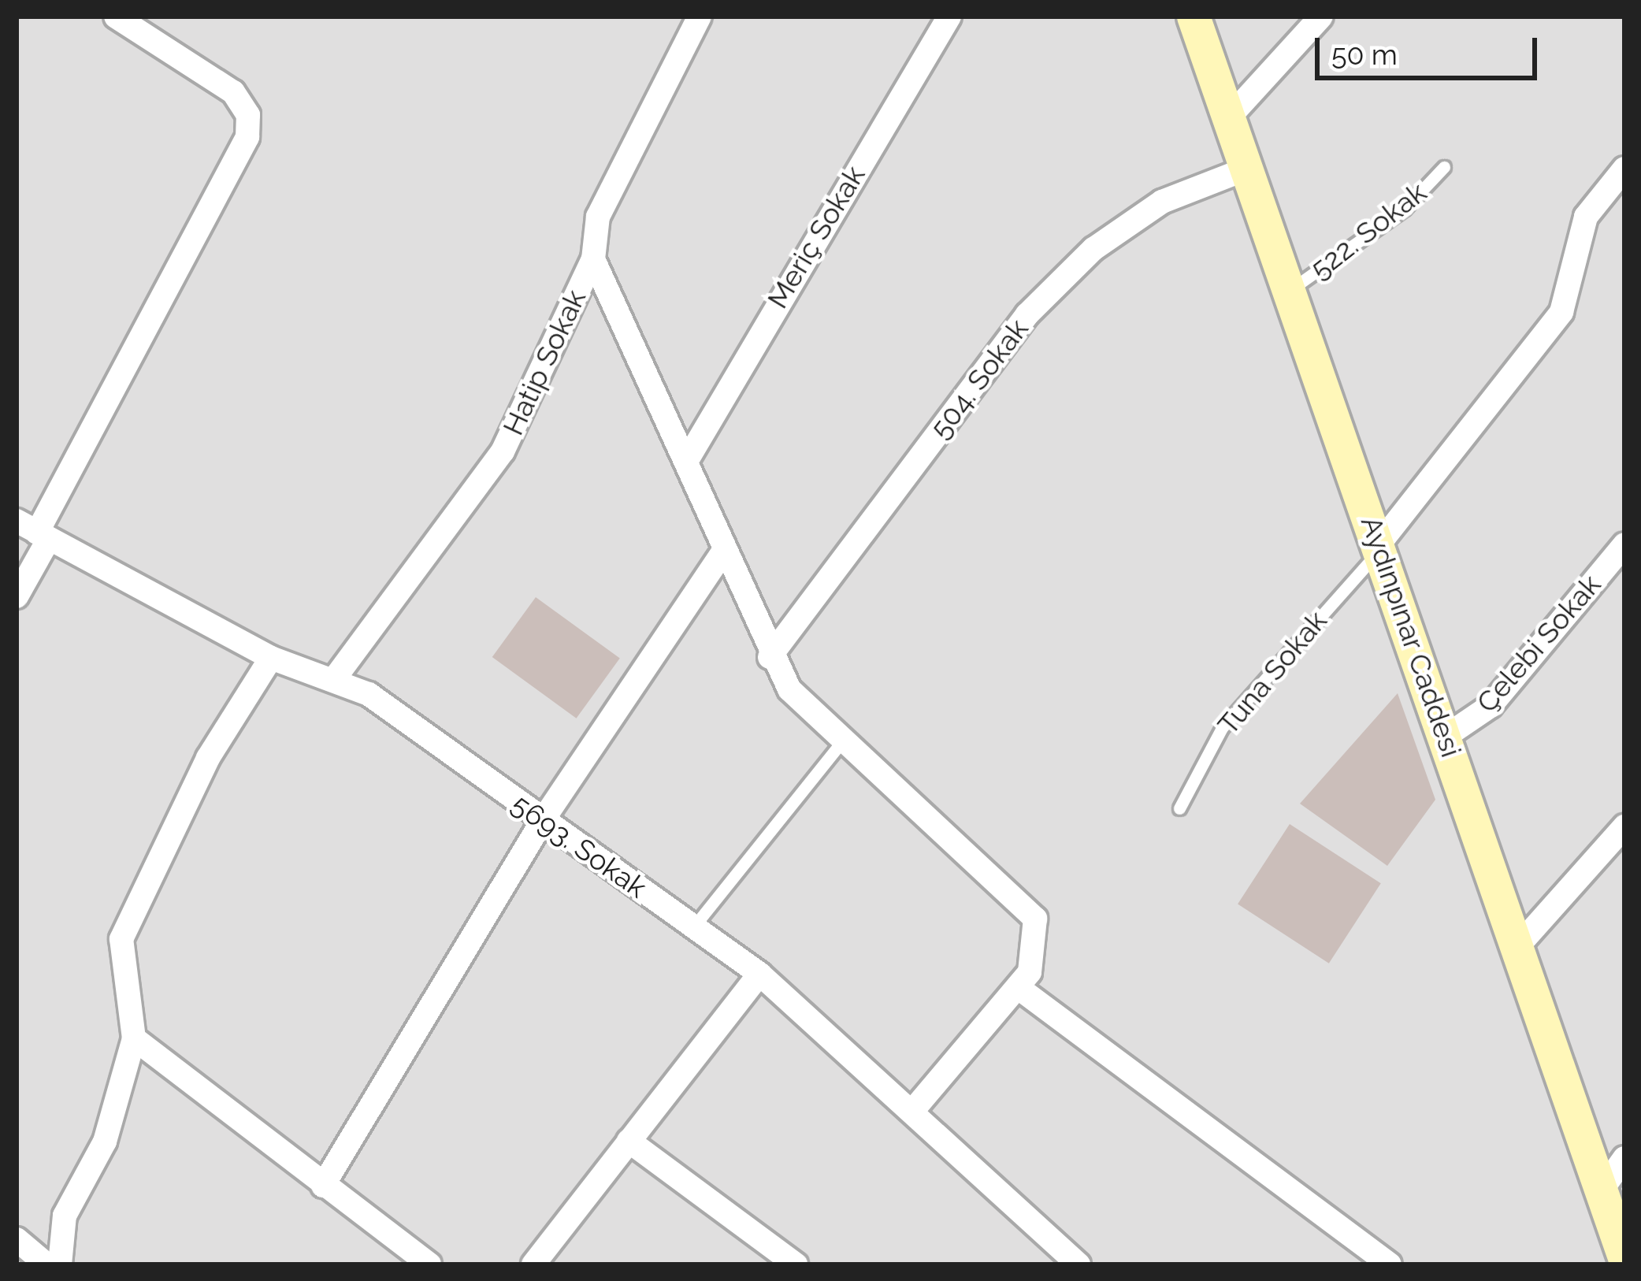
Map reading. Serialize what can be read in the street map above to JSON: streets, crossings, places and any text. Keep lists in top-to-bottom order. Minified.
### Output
{"streets":{"main road":["Aydınpınar Caddesi"],"street":["Meriç Sokak","Hatip Sokak","504. Sokak","Çelebi Sokak","5693. Sokak"],"lane":["522. Sokak","Tuna Sokak"]},"crossings":[["522. Sokak","Aydınpınar Caddesi"],["Hatip Sokak","5693. Sokak"],["504. Sokak","Aydınpınar Caddesi"],["Aydınpınar Caddesi","Çelebi Sokak"],["Aydınpınar Caddesi","Tuna Sokak"]],"scale_bar":"50 m"}
